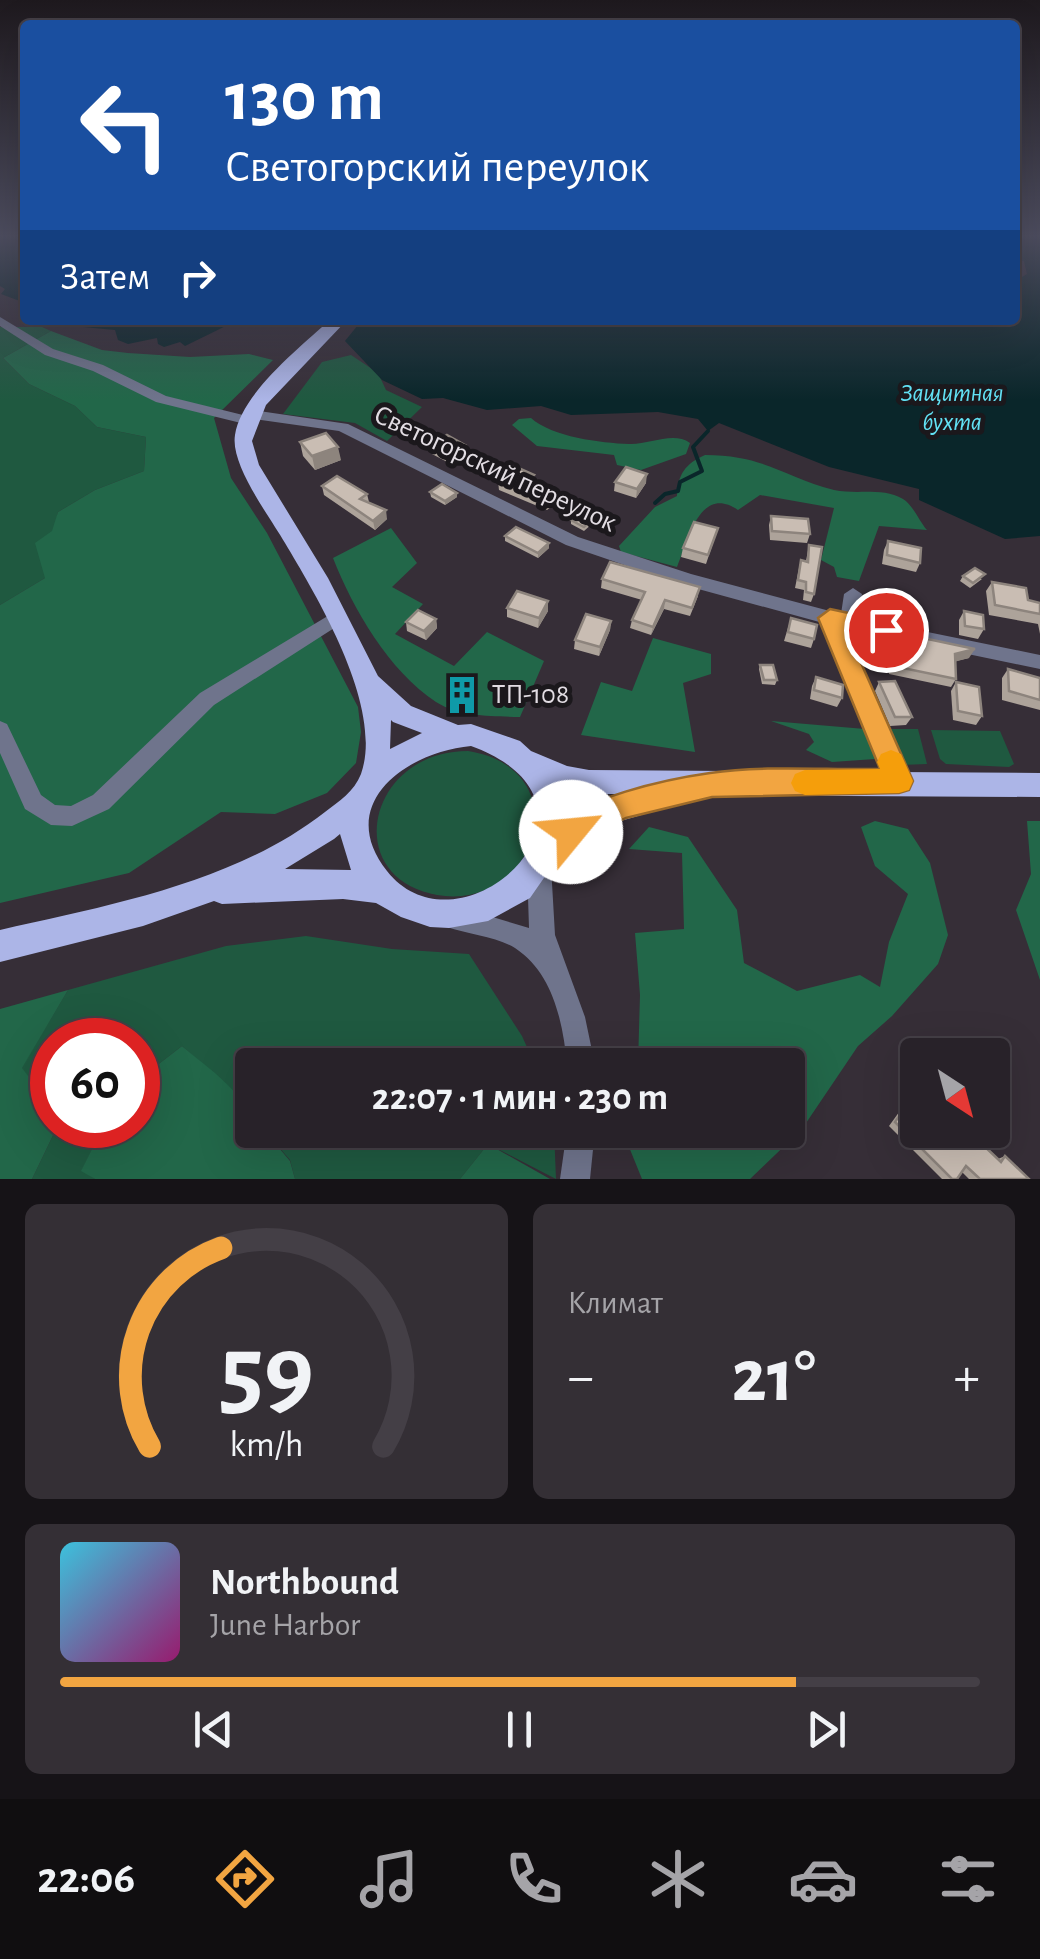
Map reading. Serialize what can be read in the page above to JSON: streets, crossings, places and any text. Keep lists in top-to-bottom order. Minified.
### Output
{"streets":{"street":["Светогорский переулок"]},"water":["Защитная бухта"],"places":{"building":["ТП-108"]},"north":"bottom right","page":{"turn":["130 m","Светогорский переулок"],"then":"Затем","limit":"60","trip":"22:07 · 1 мин · 230 m","tile":"Климат","heat":["−","21°","+"],"song":["Northbound","June Harbor"],"tabs":"22:06","gauge":["59","km/h"]}}
